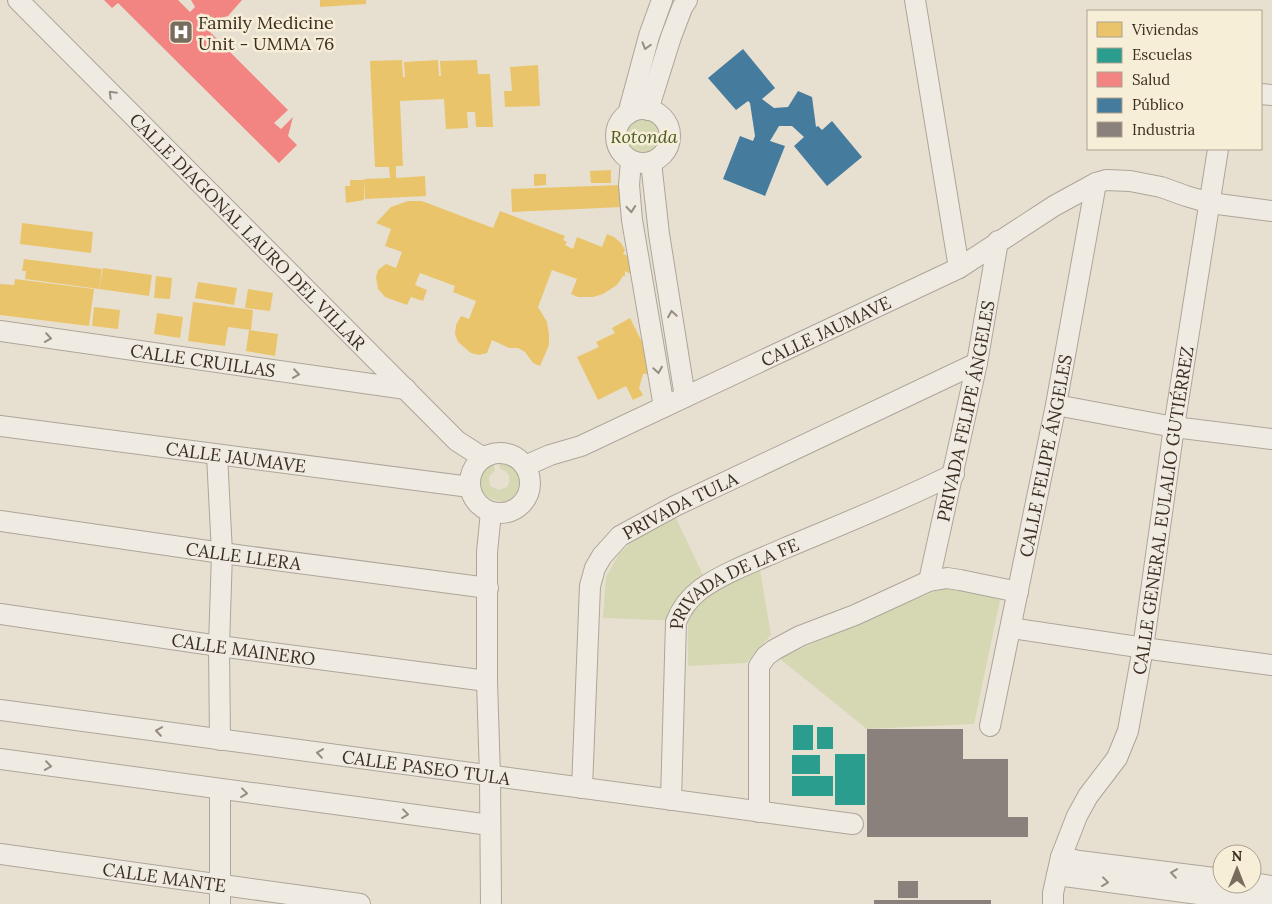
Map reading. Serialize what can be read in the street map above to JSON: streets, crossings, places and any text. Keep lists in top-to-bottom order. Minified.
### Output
{"streets":{"street":["CALLE DIAGONAL LAURO DEL VILLAR","CALLE JAUMAVE","CALLE CRUILLAS","PRIVADA FELIPE ÁNGELES","CALLE FELIPE ÁNGELES","PRIVADA TULA","CALLE GENERAL EULALIO GUTIÉRREZ","CALLE LLERA","PRIVADA DE LA FE","CALLE MAINERO","CALLE PASEO TULA","CALLE MANTE"]},"crossings":[["CALLE DIAGONAL LAURO DEL VILLAR","CALLE JAUMAVE"],["CALLE DIAGONAL LAURO DEL VILLAR","CALLE CRUILLAS"],["CALLE JAUMAVE","PRIVADA FELIPE ÁNGELES"],["CALLE JAUMAVE","CALLE FELIPE ÁNGELES"],["CALLE JAUMAVE","CALLE GENERAL EULALIO GUTIÉRREZ"],["PRIVADA FELIPE ÁNGELES","PRIVADA TULA"],["PRIVADA FELIPE ÁNGELES","PRIVADA DE LA FE"],["PRIVADA TULA","CALLE PASEO TULA"],["PRIVADA DE LA FE","CALLE PASEO TULA"]],"one_way":["CALLE DIAGONAL LAURO DEL VILLAR","CALLE CRUILLAS"],"parks":["Rotonda"],"places":{"hospital":["Family Medicine Unit - UMMA 76"]},"legend":["Viviendas","Escuelas","Salud","Público","Industria"],"north":"top"}
